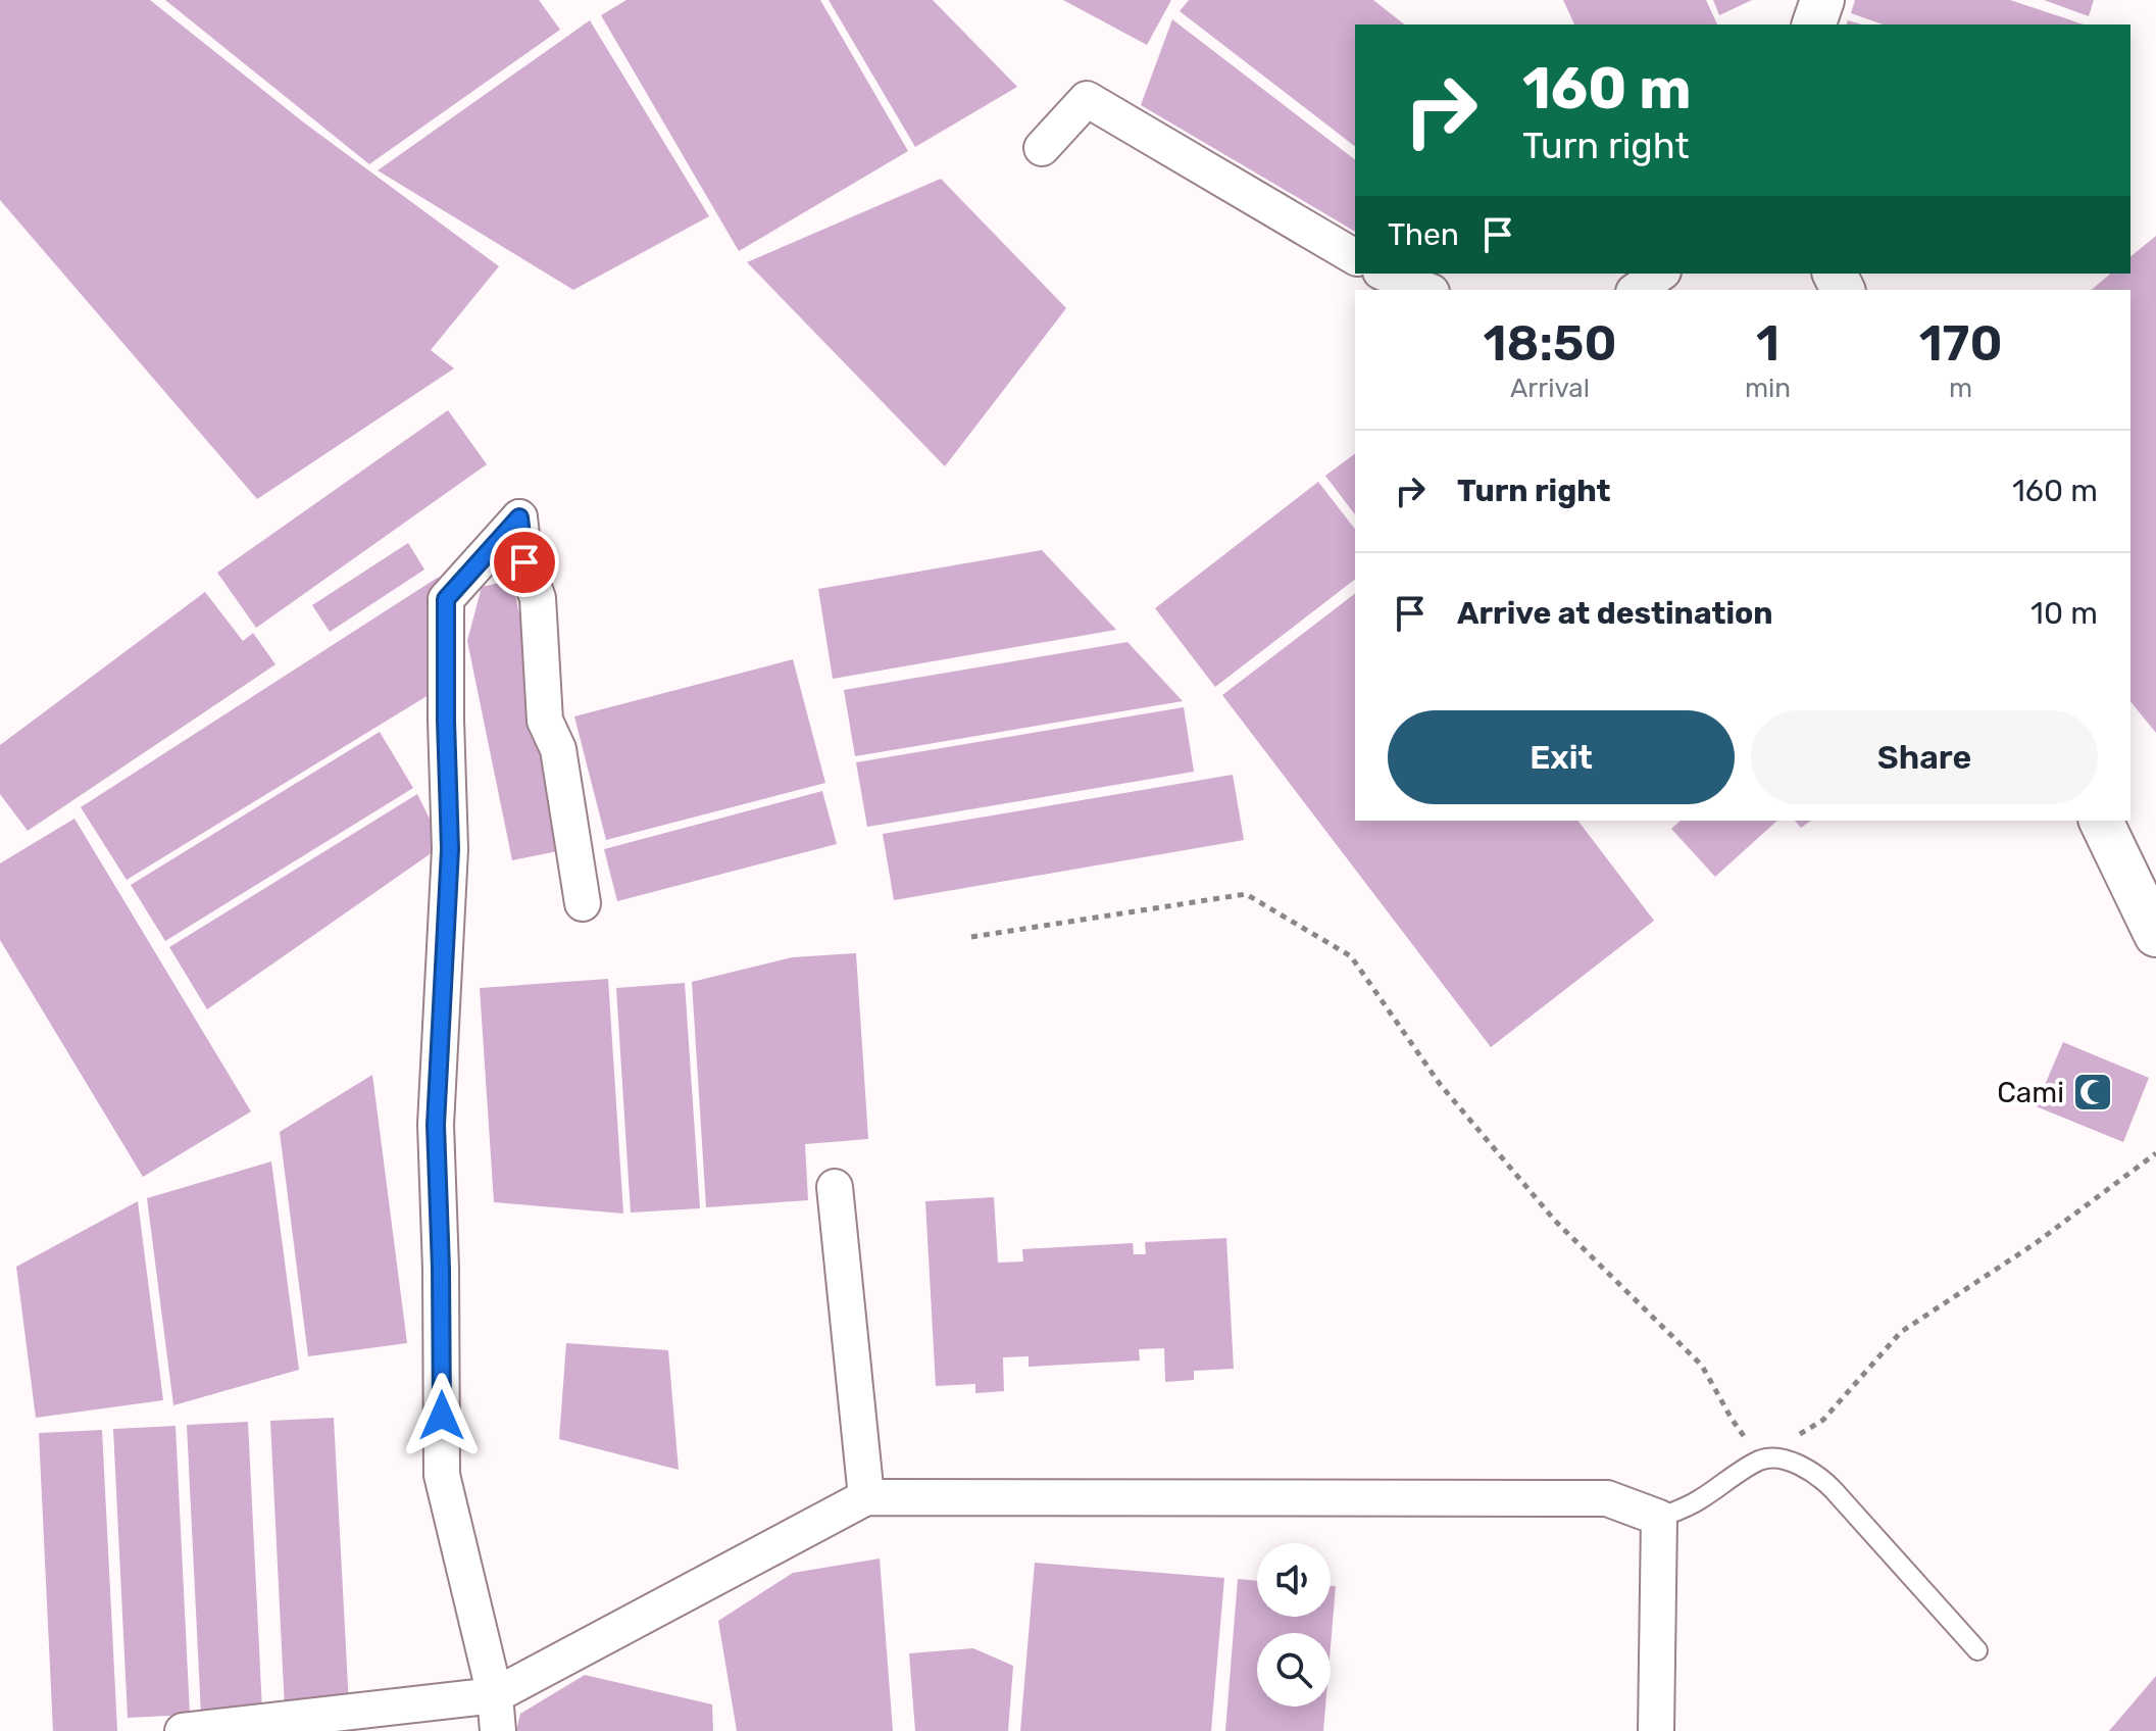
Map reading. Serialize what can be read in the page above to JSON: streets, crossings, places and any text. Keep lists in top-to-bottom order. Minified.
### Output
{"places":{"mosque":["Cami"]},"page":{"turn":["160 m","Turn right"],"then":"Then","eta":["18:50","Arrival","1","min","170","m"],"list":[{"name":"Turn right","value":"160 m"},{"name":"Arrive at destination","value":"10 m"}],"buttons":["Exit","Share"]}}
